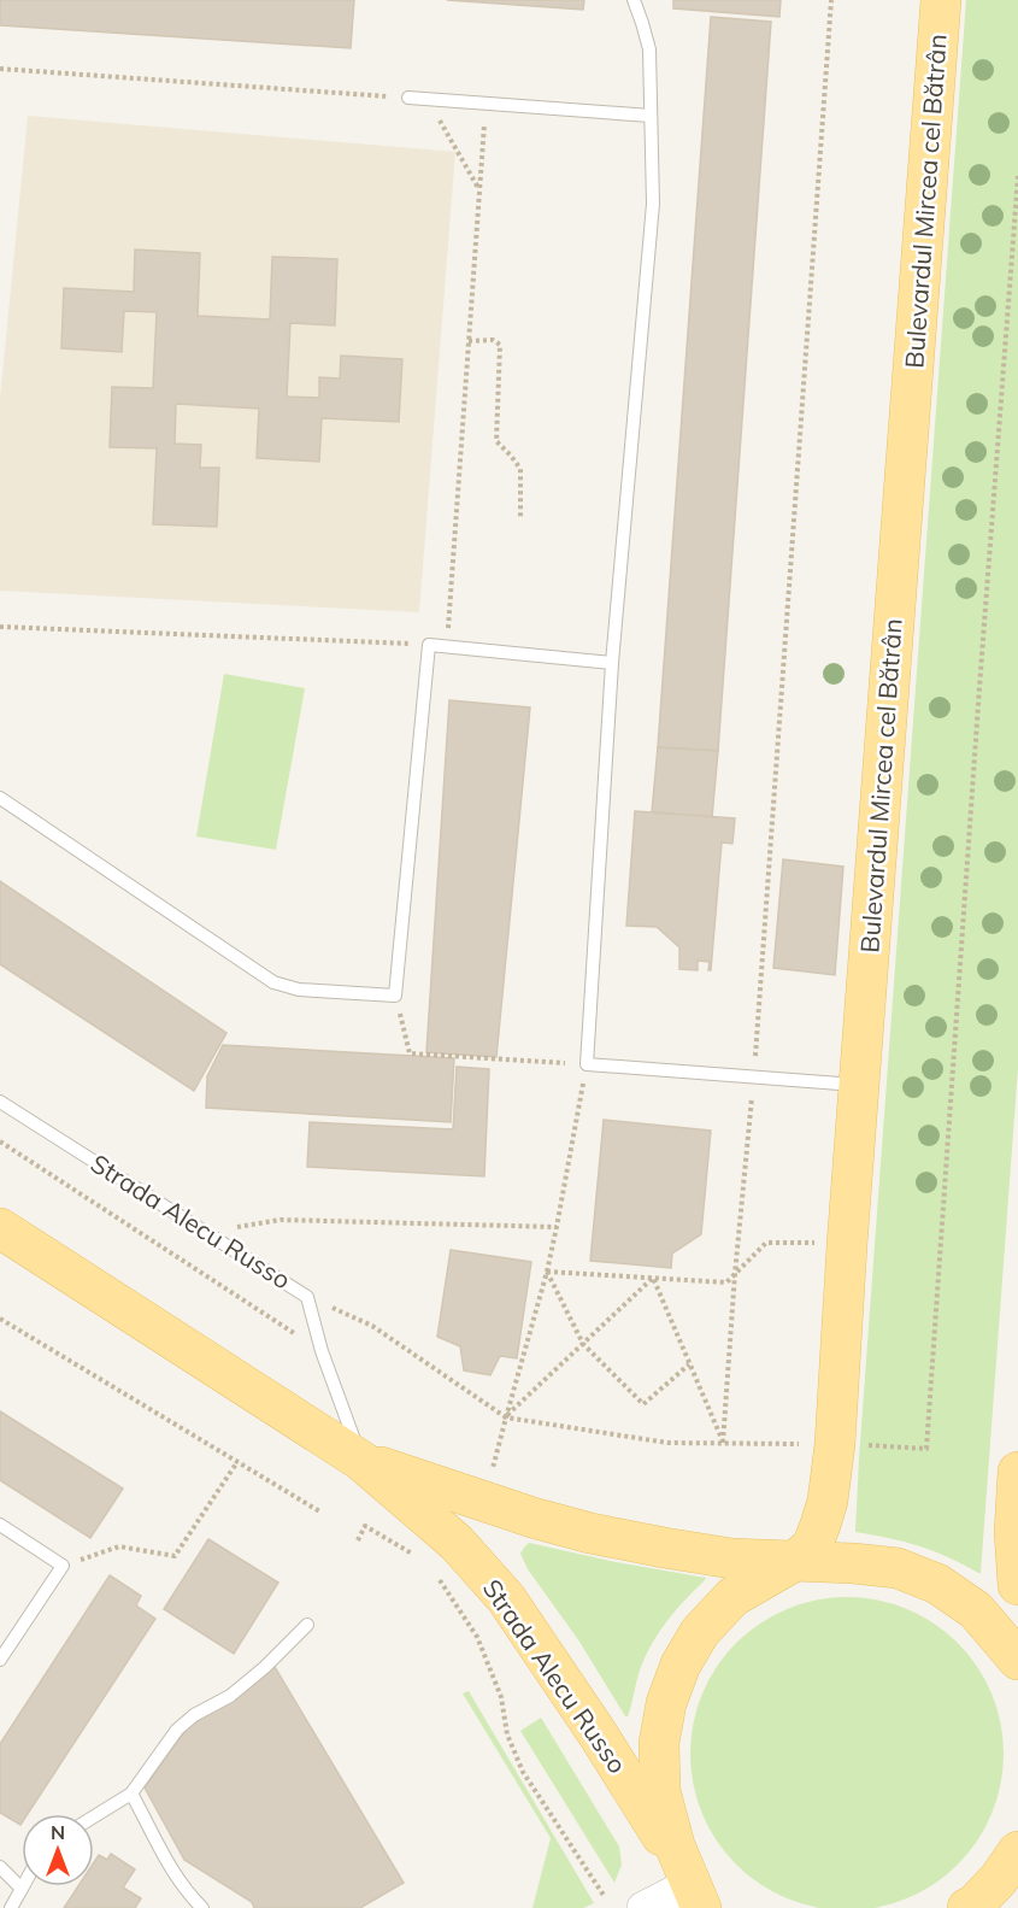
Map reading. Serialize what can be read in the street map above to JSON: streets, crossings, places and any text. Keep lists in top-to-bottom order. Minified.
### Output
{"streets":{"main road":["Bulevardul Mircea cel Bătrân","Strada Alecu Russo"]},"crossings":[["Bulevardul Mircea cel Bătrân","Strada Alecu Russo"]],"north":"top"}
